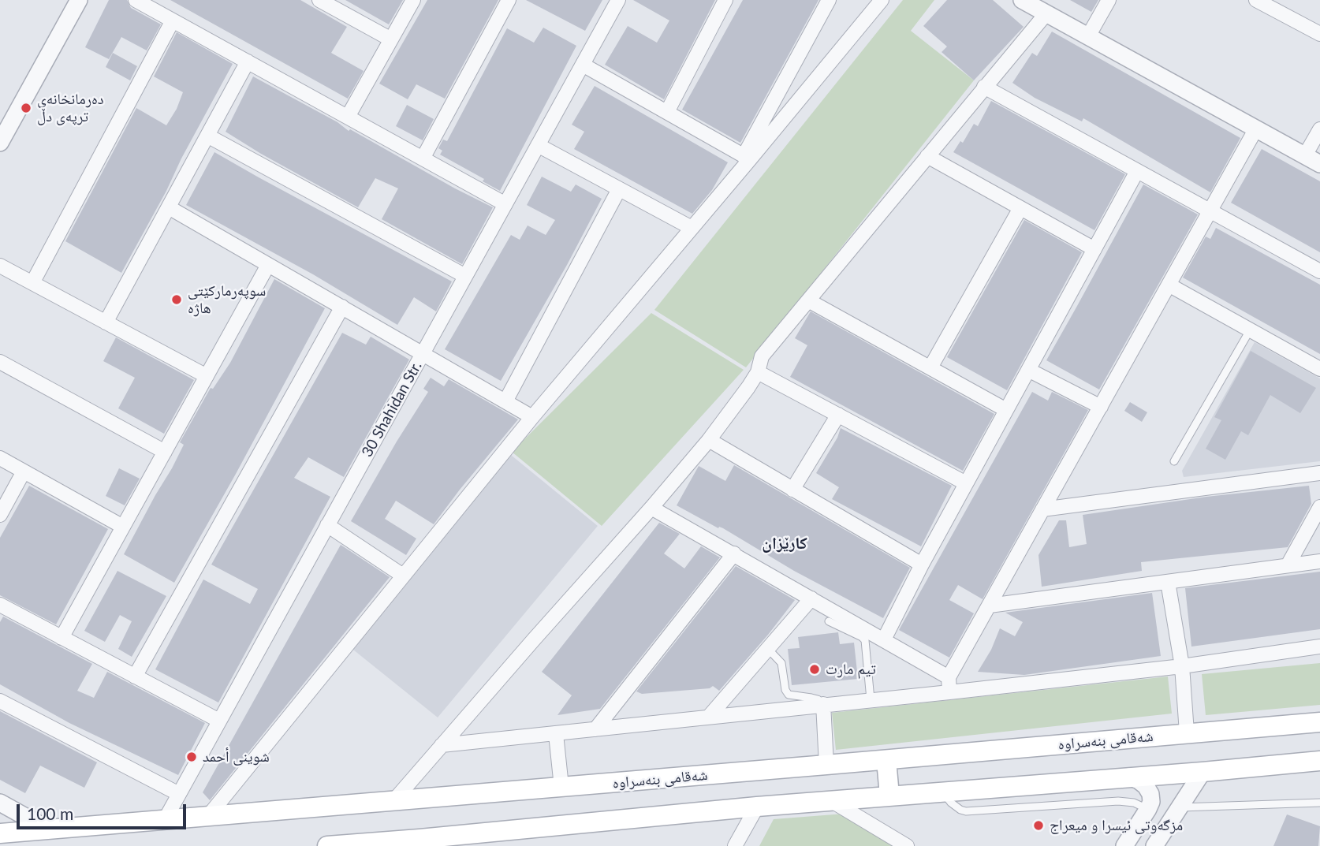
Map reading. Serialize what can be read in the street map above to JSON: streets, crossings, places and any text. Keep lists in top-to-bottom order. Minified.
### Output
{"streets":{"main road":["شەقامی بنەسراوە"],"street":["30 Shahidan Str."]},"crossings":[["30 Shahidan Str.","شەقامی بنەسراوە"]],"districts":["کارێزان"],"places":["دەرمانخانەی ترپەی دڵ","سوپەرمارکێتی هاژە","تيم مارت","شوینی أحمد","مزگەوتی ئیسرا و میعراج"],"scale_bar":"100 m"}
